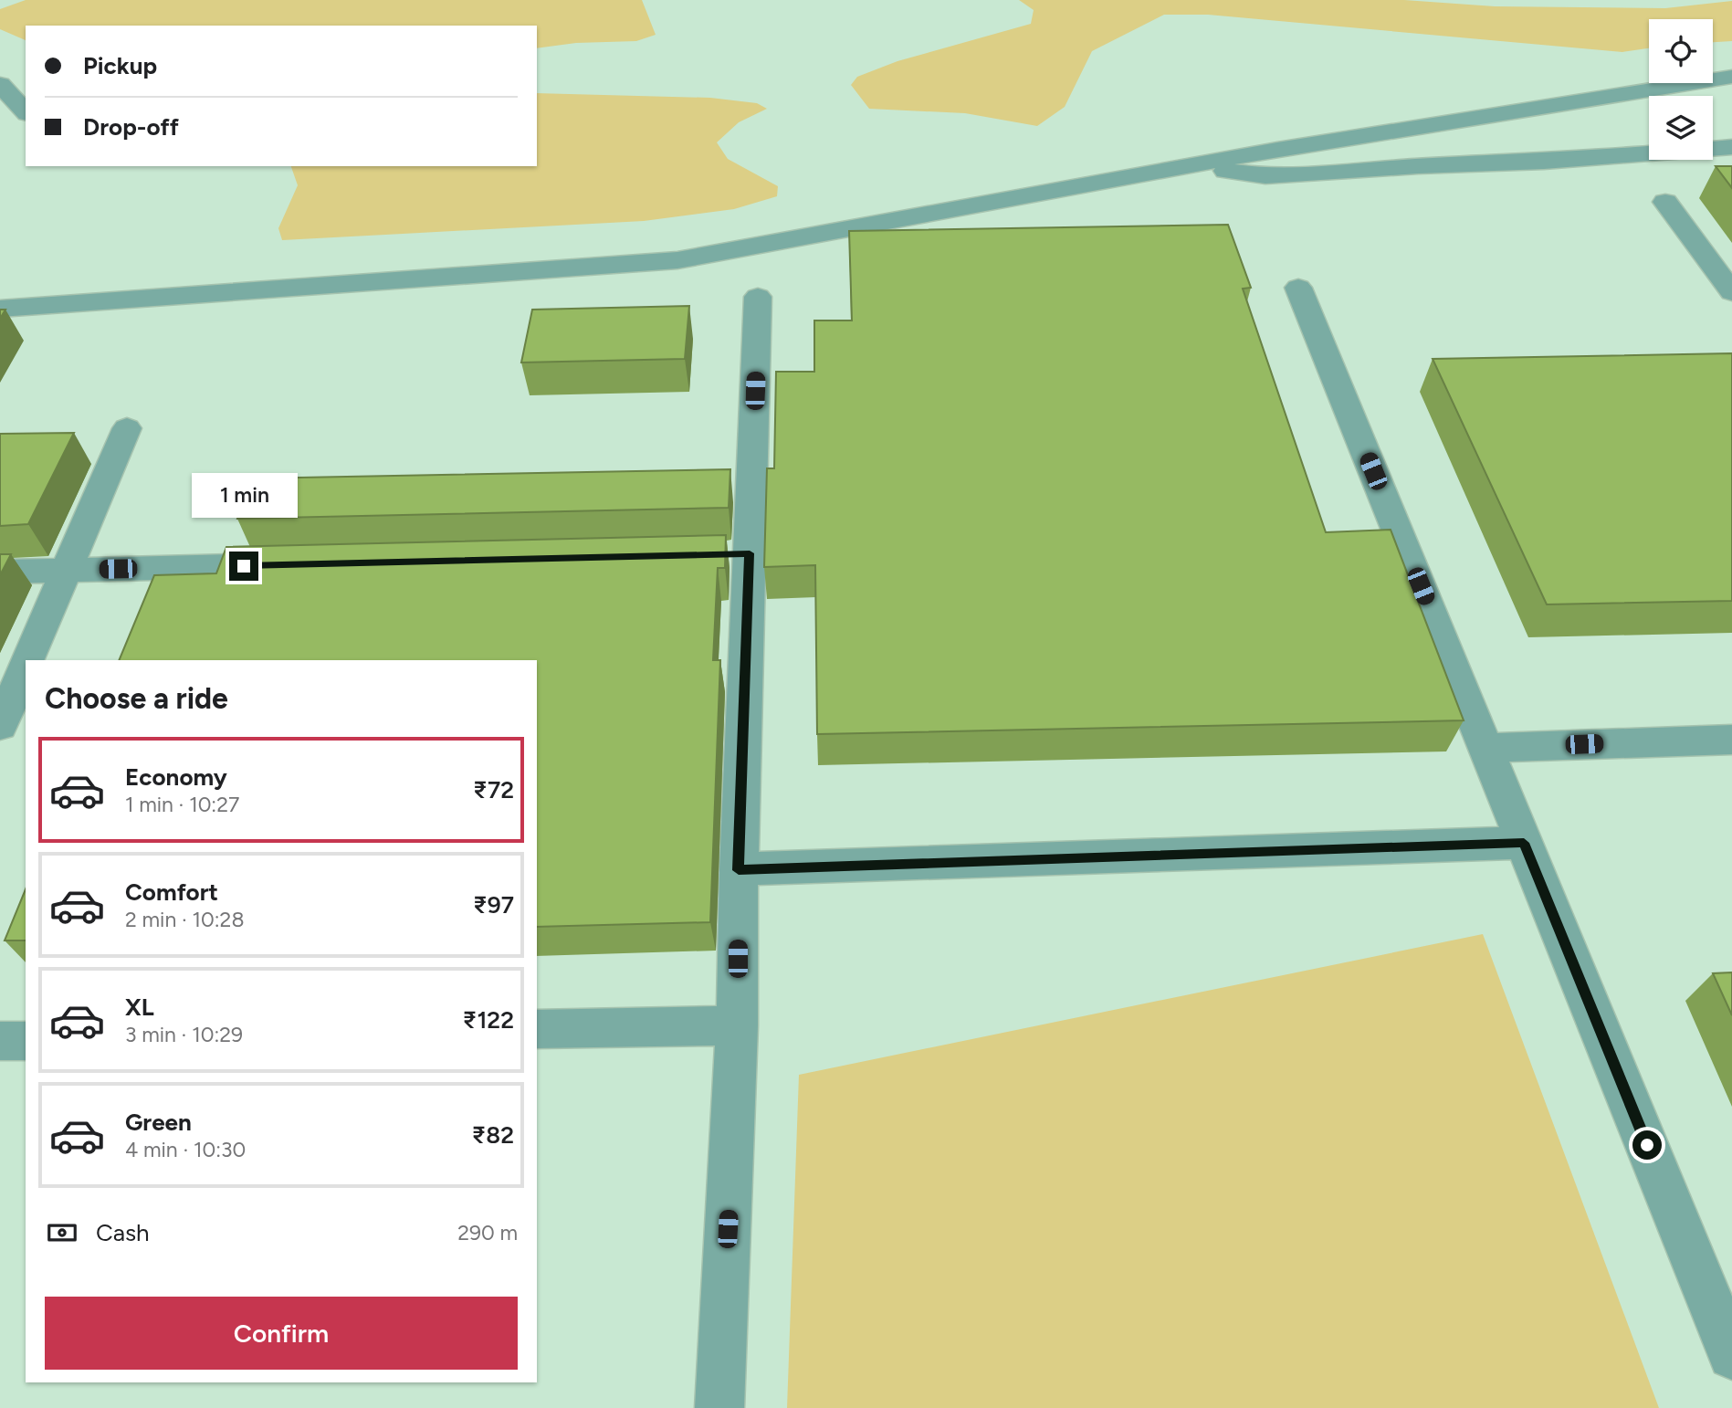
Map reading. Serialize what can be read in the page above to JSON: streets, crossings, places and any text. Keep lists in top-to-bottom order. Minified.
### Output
{"page":{"banner":["Pickup","Drop-off"],"bubble":"1 min","heading":"Choose a ride","list":[{"name":"Economy","note":"1 min · 10:27","value":"₹72"},{"name":"Comfort","note":"2 min · 10:28","value":"₹97"},{"name":"XL","note":"3 min · 10:29","value":"₹122"},{"name":"Green","note":"4 min · 10:30","value":"₹82"}],"pay":["Cash","290 m"],"buttons":"Confirm"}}
